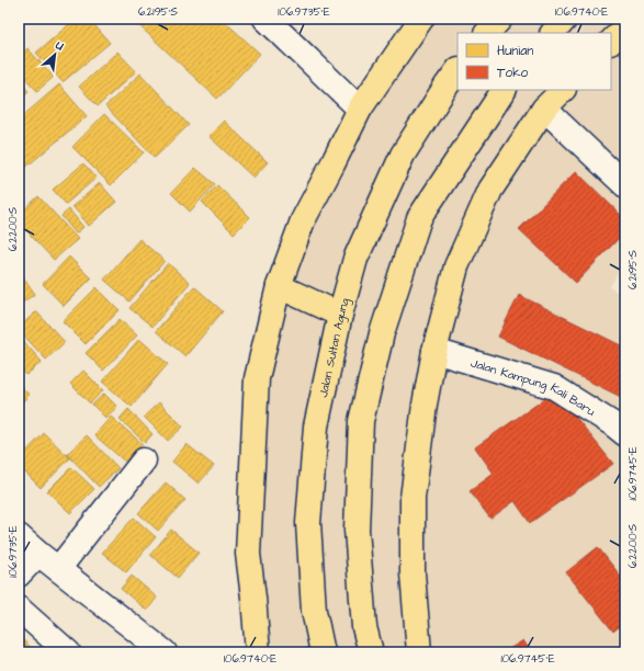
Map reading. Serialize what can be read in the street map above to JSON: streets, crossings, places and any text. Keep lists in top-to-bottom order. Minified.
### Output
{"streets":{"highway":["Jalan Sultan Agung"],"street":["Jalan Kampung Kali Baru"]},"legend":["Hunian","Toko"],"north":"top right","coordinates":["6.2195°S","106.9735°E","106.9740°E","6.2200°S","106.9745°E"]}
